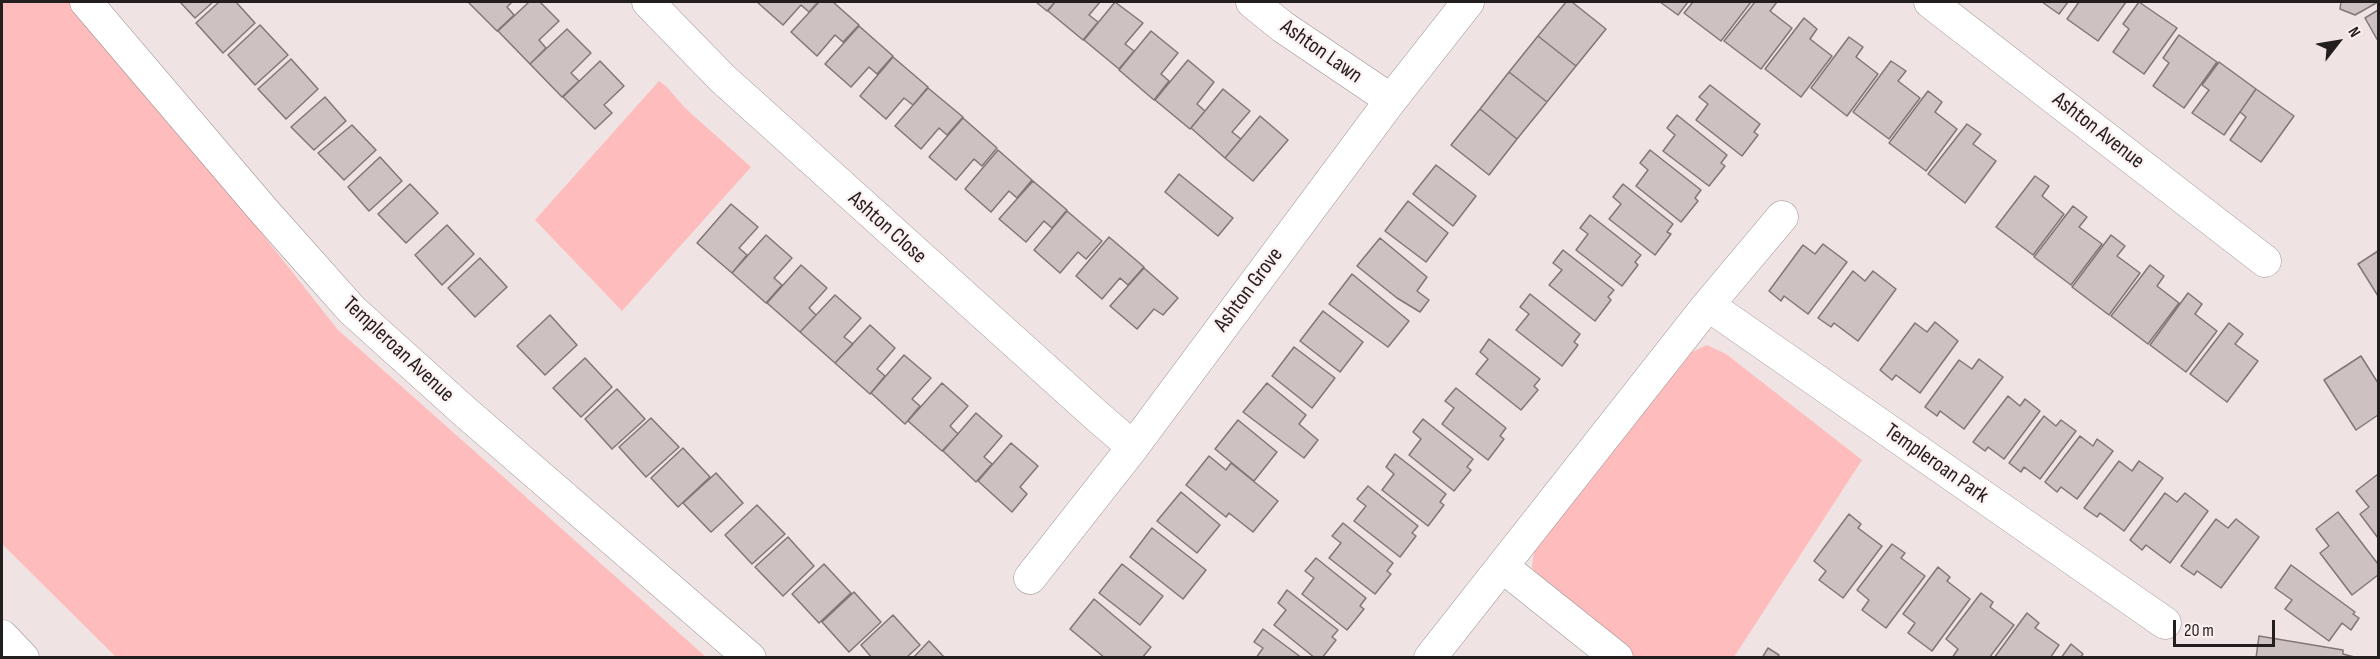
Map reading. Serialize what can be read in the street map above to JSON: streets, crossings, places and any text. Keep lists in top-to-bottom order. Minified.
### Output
{"streets":{"street":["Ashton Lawn","Ashton Avenue","Ashton Close","Ashton Grove","Templeroan Avenue","Templeroan Park"]},"crossings":[["Ashton Lawn","Ashton Grove"],["Ashton Close","Ashton Grove"]],"scale_bar":"20 m","north":"top right"}
